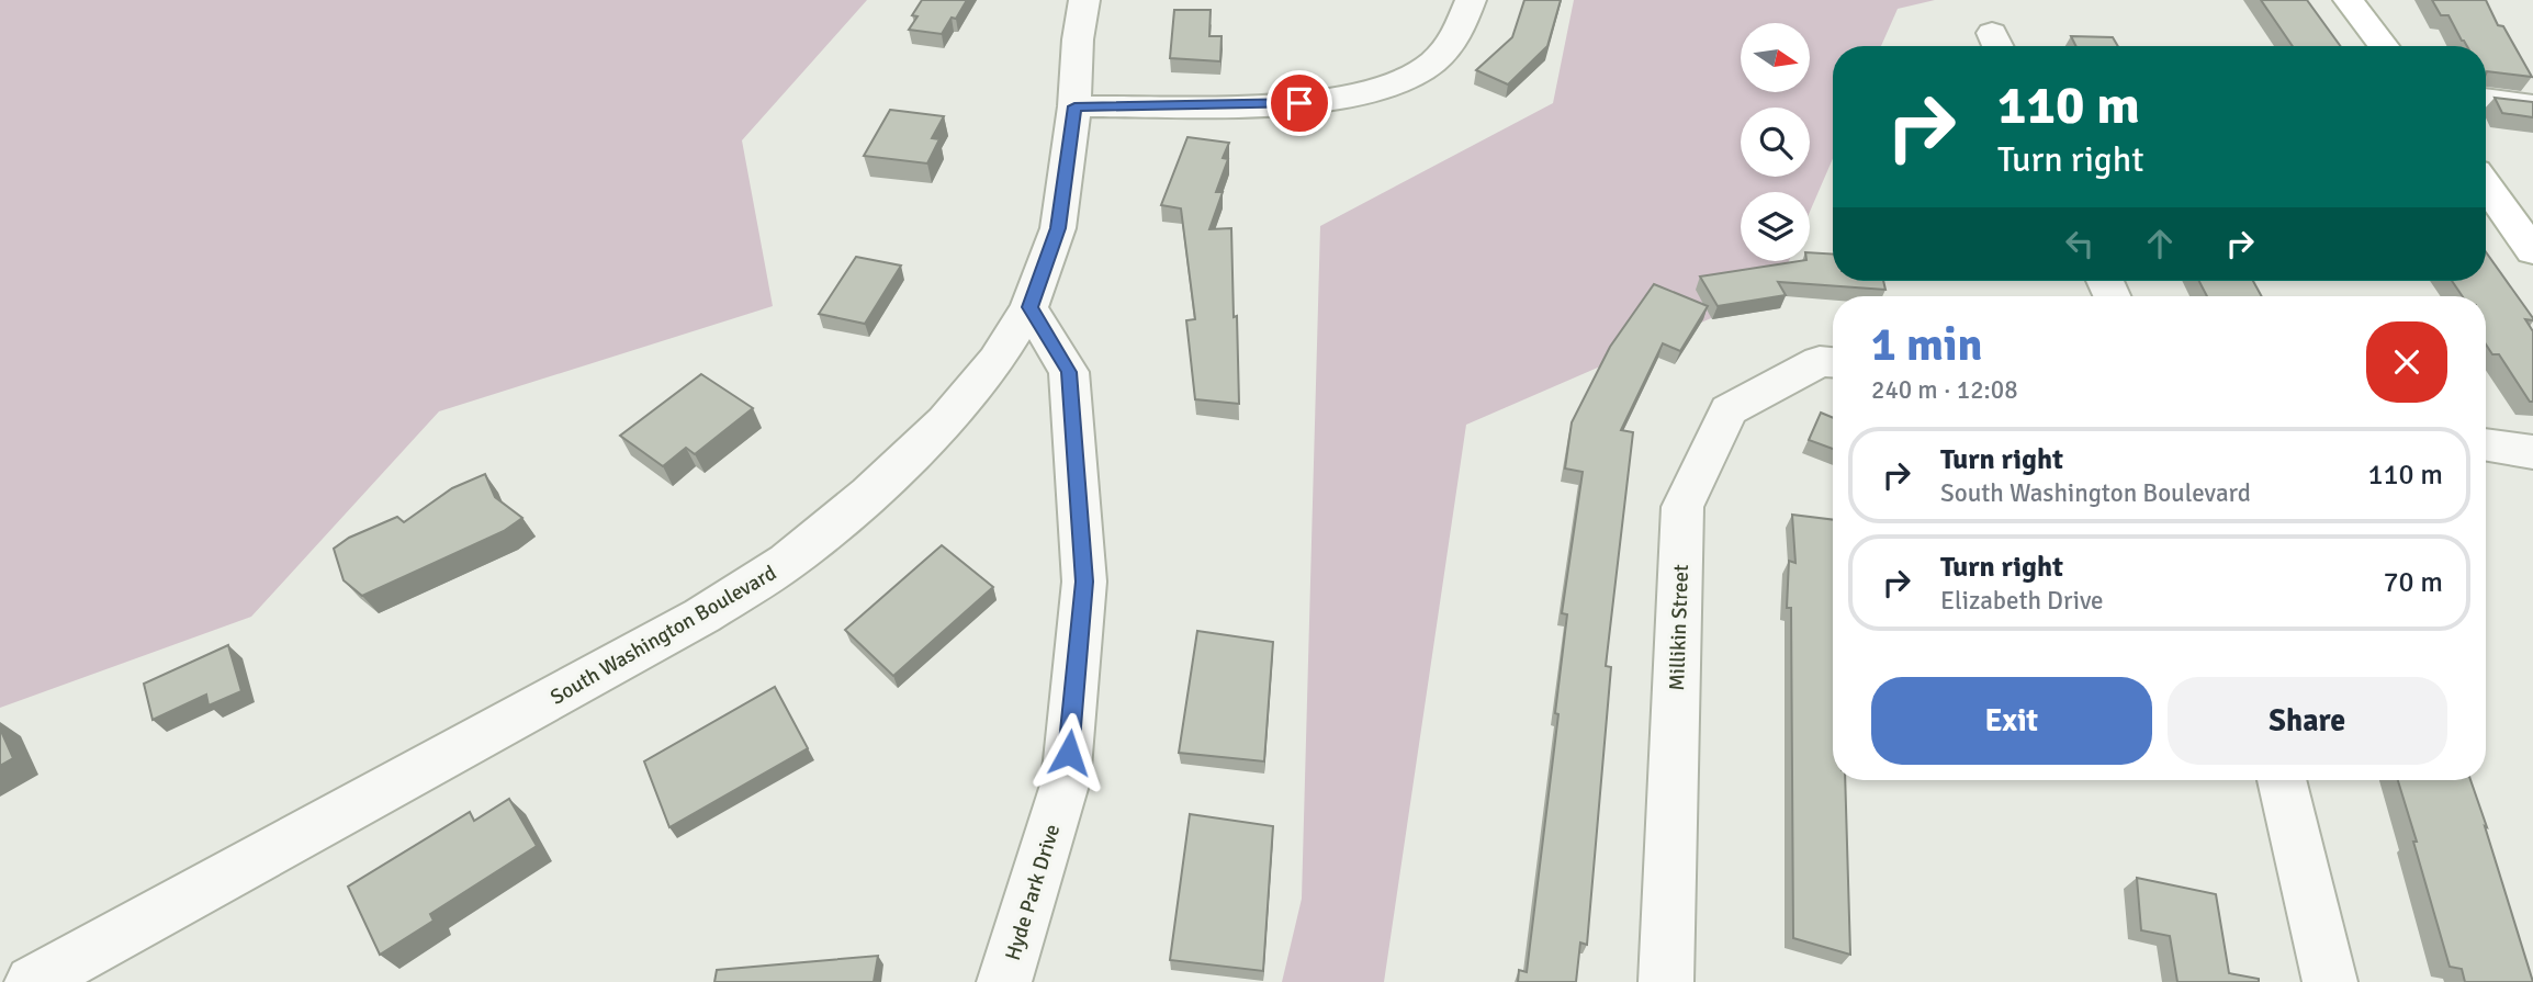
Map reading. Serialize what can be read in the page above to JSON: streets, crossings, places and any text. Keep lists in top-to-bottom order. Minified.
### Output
{"streets":{"street":["Millikin Street","South Washington Boulevard","Hyde Park Drive"]},"crossings":[["South Washington Boulevard","Hyde Park Drive"]],"north":"right","page":{"turn":["110 m","Turn right"],"heading":["1 min","240 m · 12:08"],"list":[{"name":"Turn right","note":"South Washington Boulevard","value":"110 m"},{"name":"Turn right","note":"Elizabeth Drive","value":"70 m"}],"buttons":["Exit","Share"]}}
